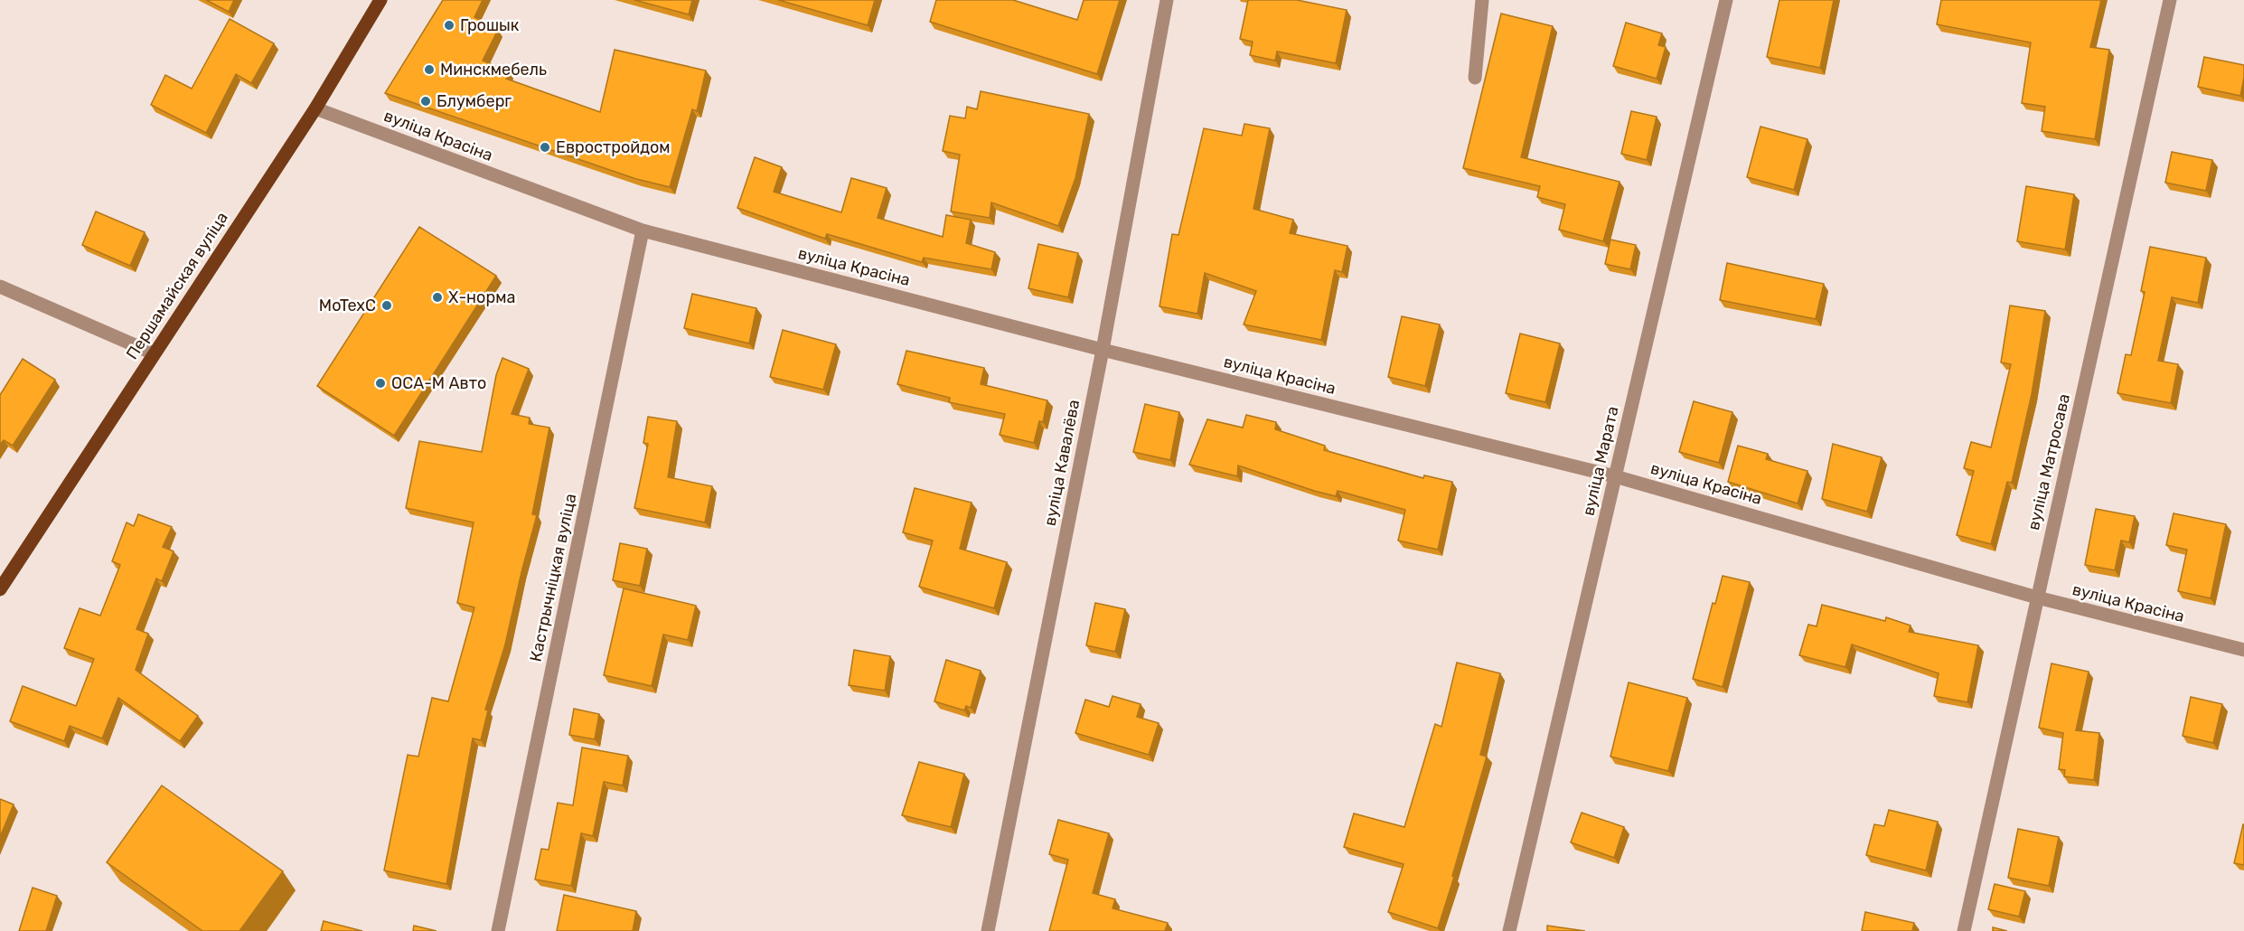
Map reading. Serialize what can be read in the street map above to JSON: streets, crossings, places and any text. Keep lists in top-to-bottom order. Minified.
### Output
{"streets":{"main road":["Першамайская вуліца"],"street":["вуліца Красіна","вуліца Марата","вуліца Матросава","вуліца Кавалёва","Кастрычніцкая вуліца"]},"crossings":[["вуліца Красіна","Першамайская вуліца"],["вуліца Красіна","вуліца Марата"],["вуліца Красіна","вуліца Матросава"],["вуліца Красіна","вуліца Кавалёва"],["вуліца Красіна","Кастрычніцкая вуліца"]],"places":["Грошык","Минскмебель","Блумберг","Евростройдом","Х-норма","MoTexC","ОСА-М Авто"]}
